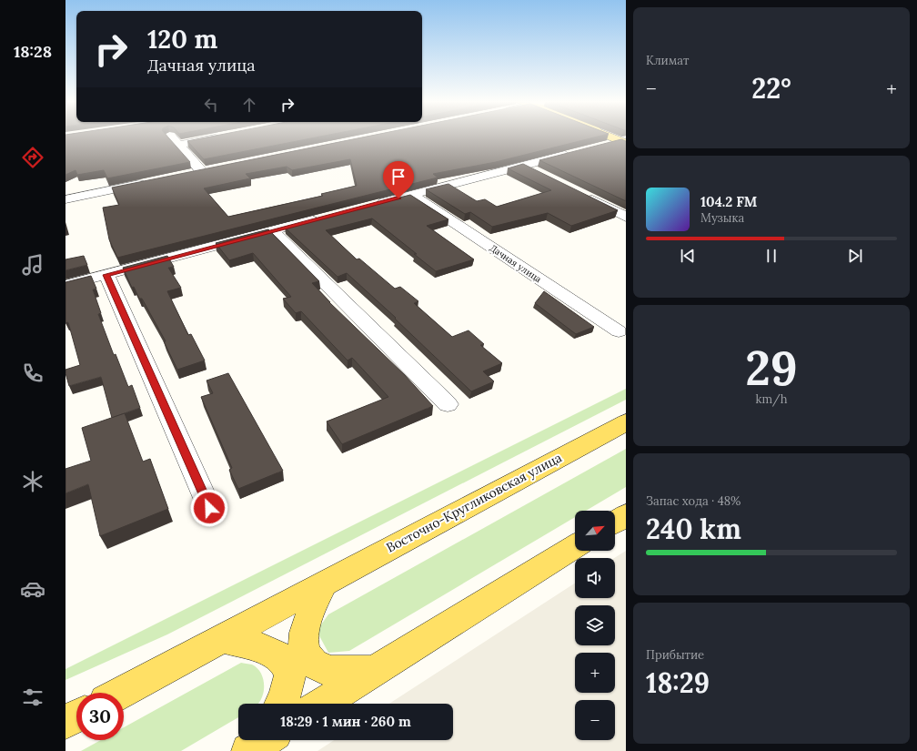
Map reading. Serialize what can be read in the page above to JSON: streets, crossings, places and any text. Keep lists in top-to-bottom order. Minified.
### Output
{"streets":{"main road":["Восточно-Кругликовская улица"],"street":["Дачная улица"]},"north":"top right","page":{"tabs":"18:28","tile":["Климат",["29","km/h"],["Запас хода · 48%","240 km"],["Прибытие","18:29"]],"turn":["120 m","Дачная улица"],"heat":["−","22°","+"],"song":["104.2 FM","Музыка"],"map_buttons":["+","−"],"limit":"30","trip":"18:29 · 1 мин · 260 m"}}
